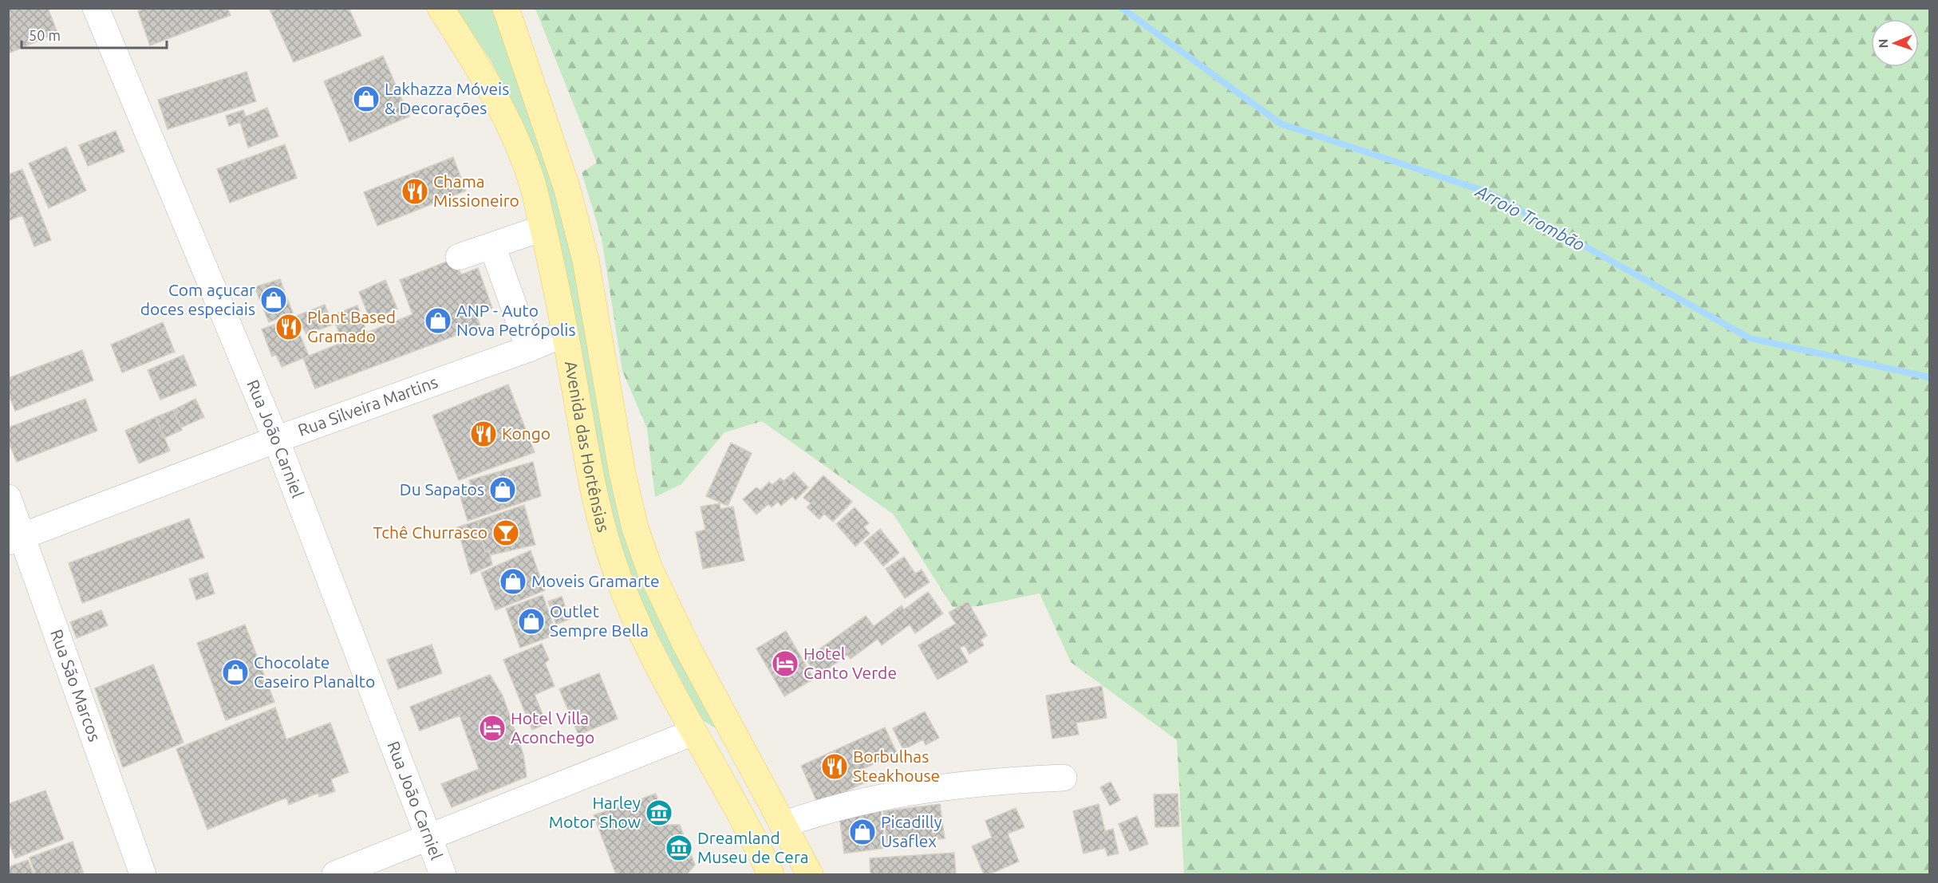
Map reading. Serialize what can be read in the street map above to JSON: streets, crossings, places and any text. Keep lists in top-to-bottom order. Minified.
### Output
{"streets":{"main road":["Avenida das Hortênsias"],"street":["Rua Silveira Martins","Rua João Carniel","Rua São Marcos"]},"crossings":[["Rua Silveira Martins","Rua João Carniel"],["Rua Silveira Martins","Avenida das Hortênsias"],["Rua Silveira Martins","Rua São Marcos"]],"water":["Arroio Trombão"],"places":{"shop":["Lakhazza Móveis & Decorações","Com açucar doces especiais","ANP - Auto Nova Petrópolis","Du Sapatos","Moveis Gramarte","Outlet Sempre Bella","Chocolate Caseiro Planalto","Picadilly Usaflex"],"restaurant":["Chama Missioneiro","Plant Based Gramado","Kongo","Borbulhas Steakhouse"],"bar":["Tchê Churrasco"],"hotel":["Hotel Canto Verde","Hotel Villa Aconchego"],"museum":["Harley Motor Show","Dreamland Museu de Cera"]},"scale_bar":"50 m","north":"left"}
